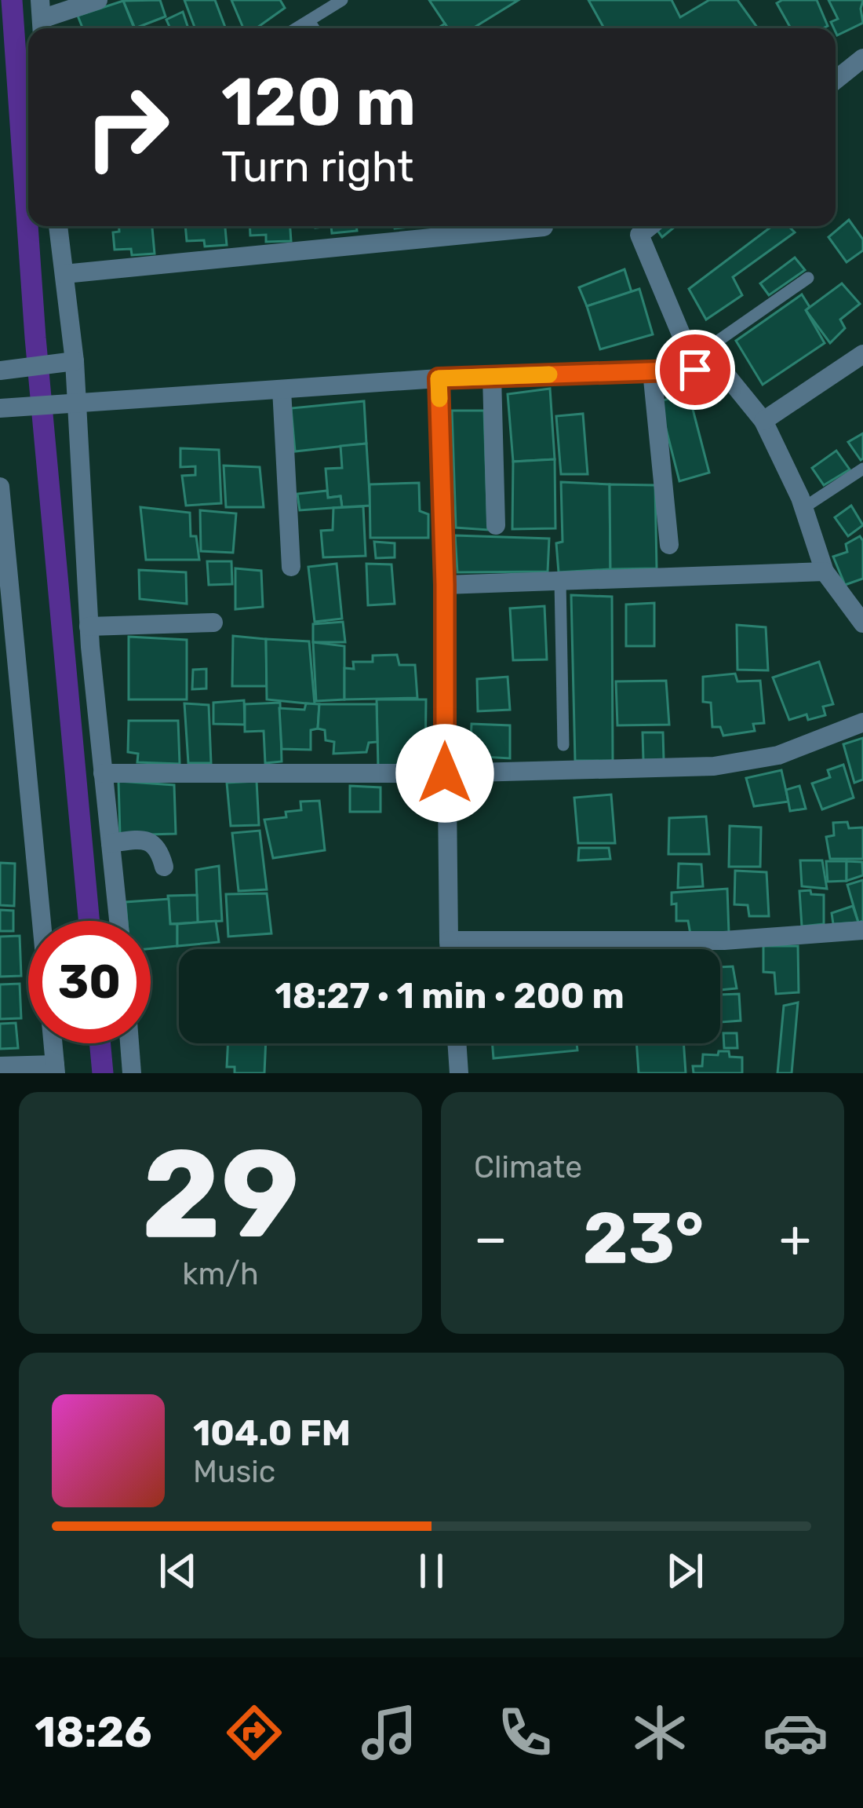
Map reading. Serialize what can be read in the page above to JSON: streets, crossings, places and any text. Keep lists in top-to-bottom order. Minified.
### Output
{"page":{"turn":["120 m","Turn right"],"limit":"30","trip":"18:27 · 1 min · 200 m","tile":[["29","km/h"],"Climate"],"heat":["−","23°","+"],"song":["104.0 FM","Music"],"tabs":"18:26"}}
